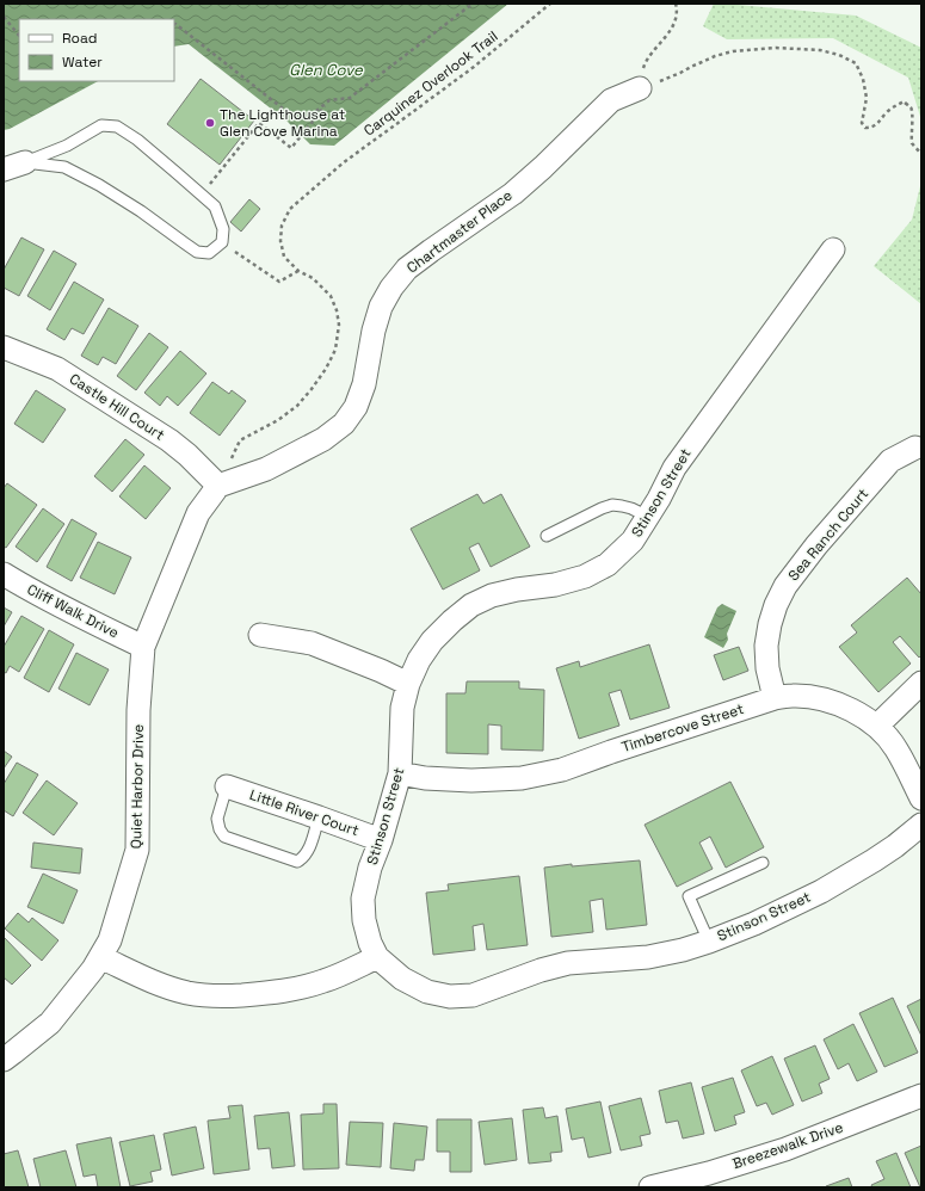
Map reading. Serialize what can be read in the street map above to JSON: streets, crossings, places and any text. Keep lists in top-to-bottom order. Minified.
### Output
{"streets":{"street":["Chartmaster Place","Castle Hill Court","Stinson Street","Sea Ranch Court","Cliff Walk Drive","Timbercove Street","Quiet Harbor Drive","Little River Court","Breezewalk Drive"],"path":["Carquinez Overlook Trail"]},"crossings":[["Carquinez Overlook Trail","Chartmaster Place"],["Carquinez Overlook Trail","Castle Hill Court"],["Carquinez Overlook Trail","Quiet Harbor Drive"],["Chartmaster Place","Castle Hill Court"],["Chartmaster Place","Quiet Harbor Drive"],["Castle Hill Court","Quiet Harbor Drive"],["Stinson Street","Timbercove Street"],["Stinson Street","Little River Court"],["Sea Ranch Court","Timbercove Street"],["Cliff Walk Drive","Quiet Harbor Drive"]],"water":["Glen Cove"],"places":["The Lighthouse at Glen Cove Marina"],"legend":["Road","Water"]}
